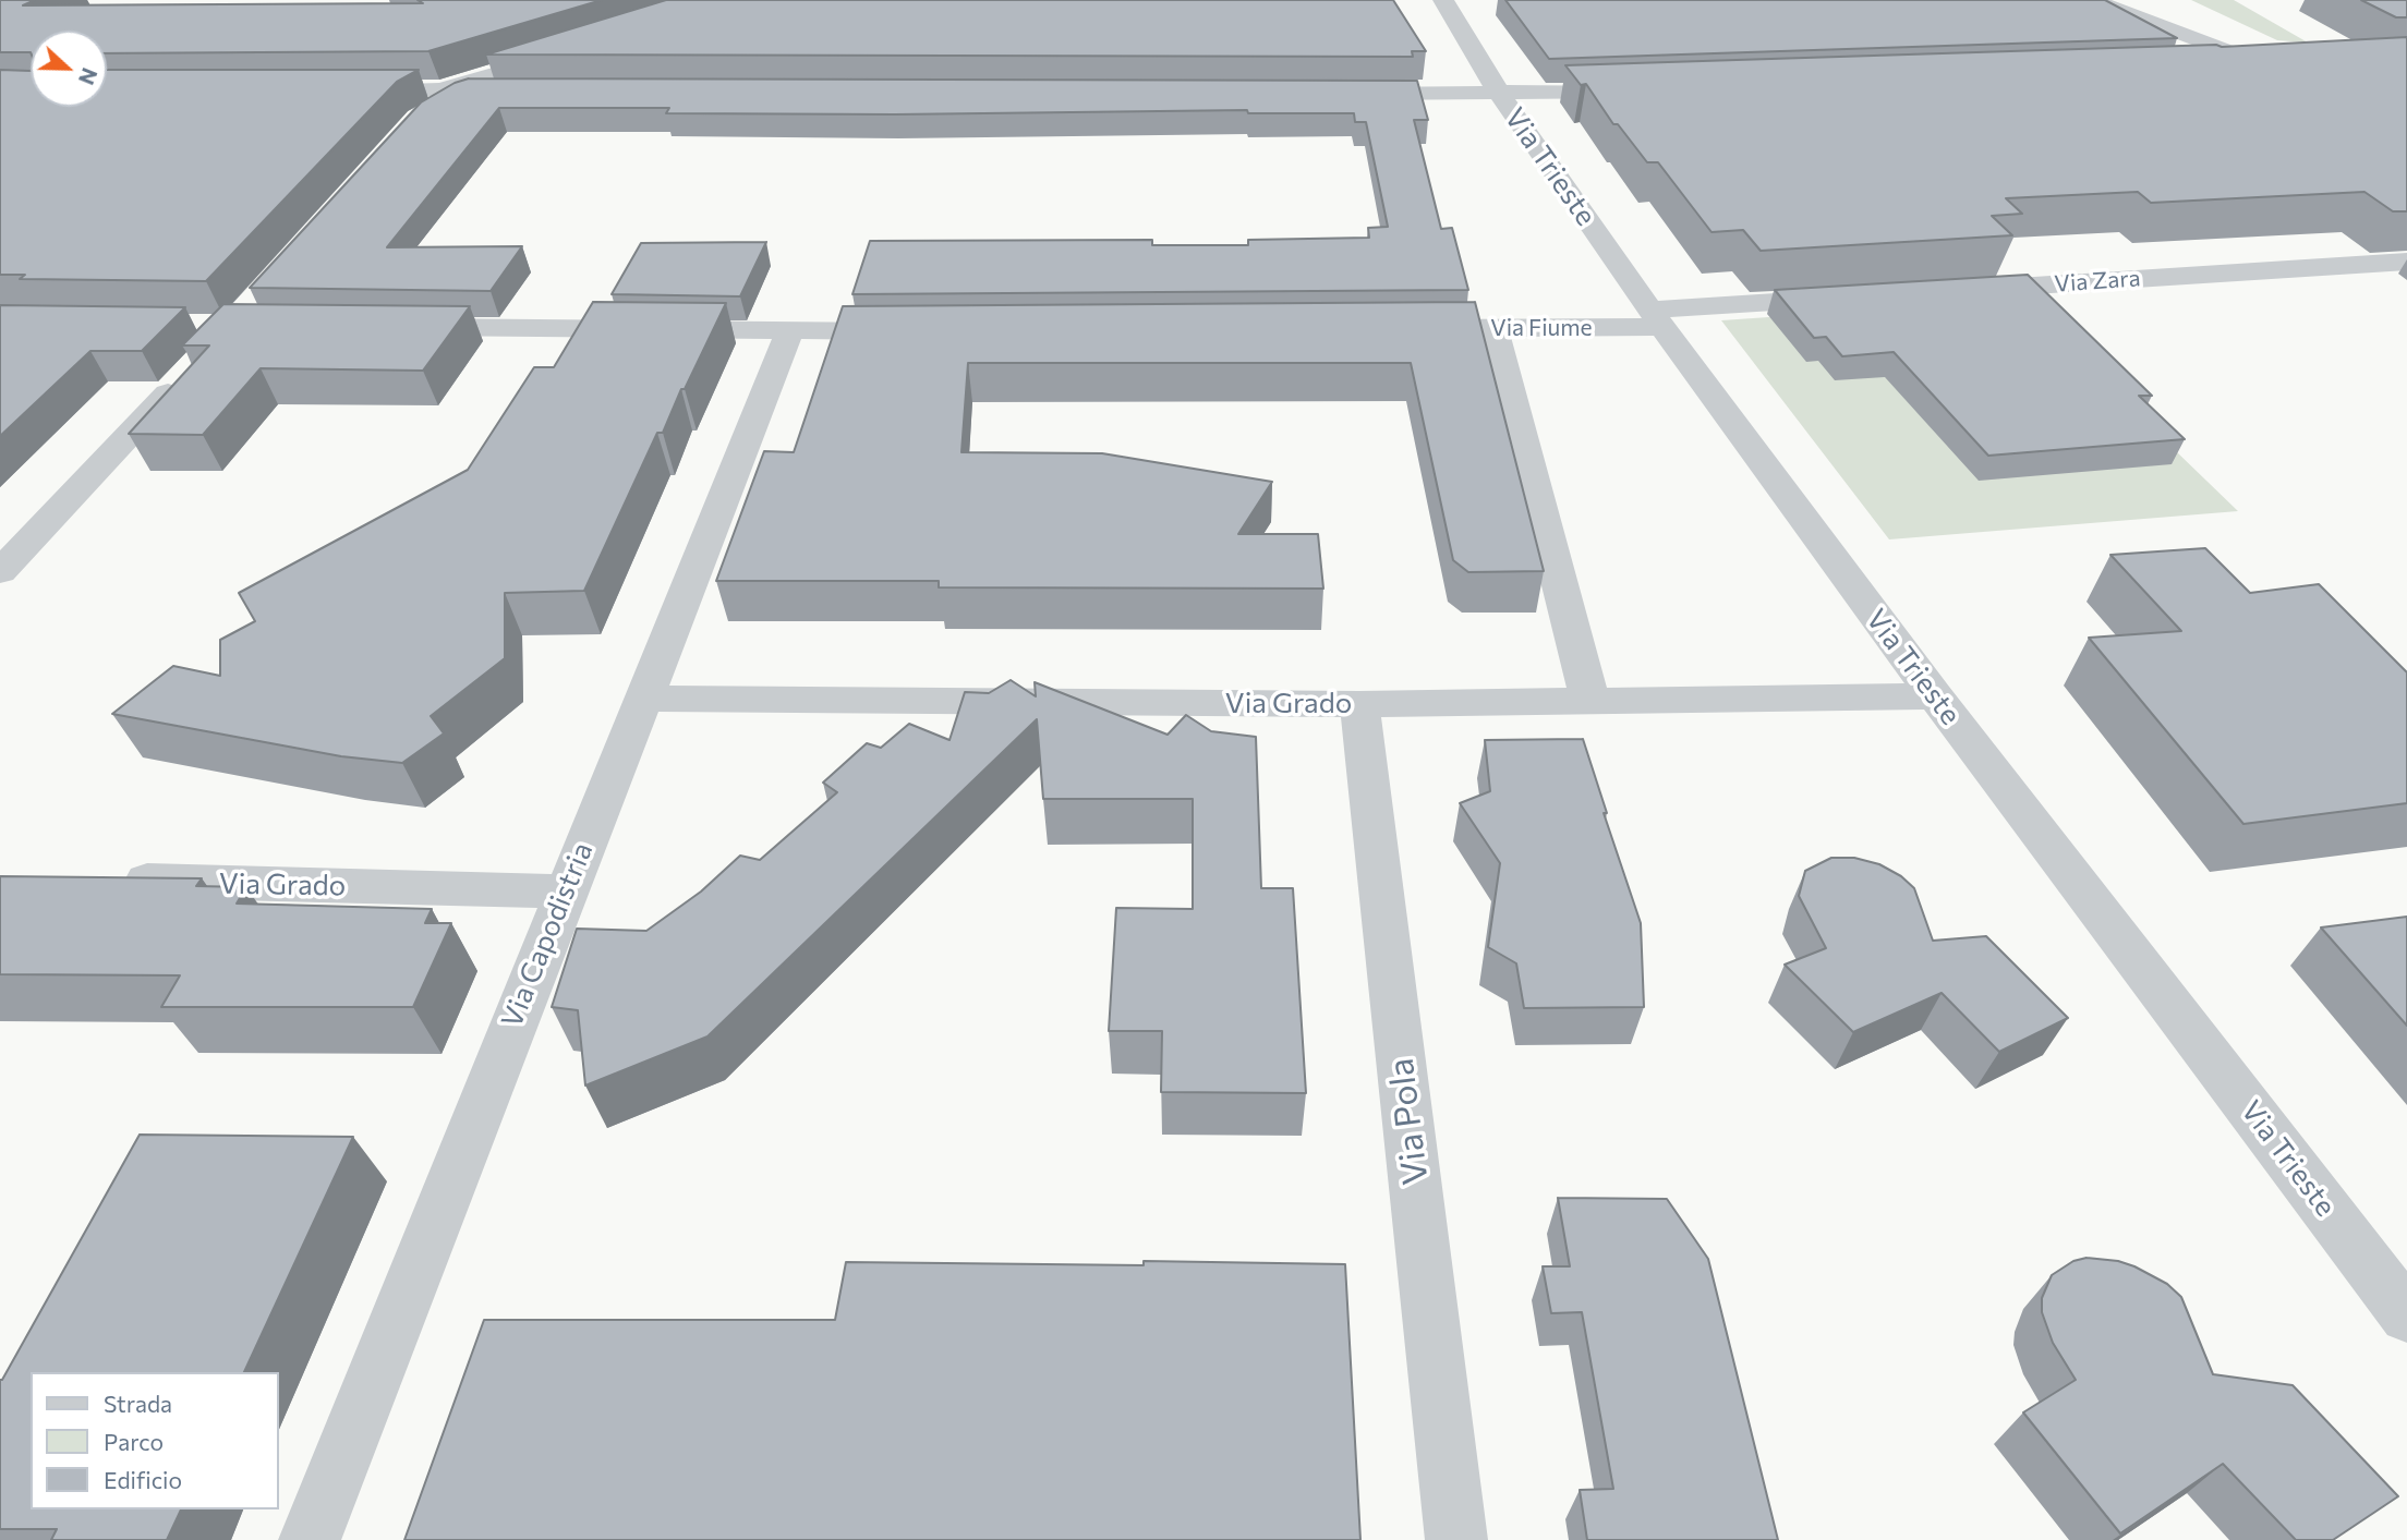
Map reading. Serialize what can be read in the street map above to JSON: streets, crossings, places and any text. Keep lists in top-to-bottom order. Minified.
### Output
{"streets":{"street":["Via Trieste","Via Zara","Via Fiume","Via Grado","Via Capodistria","Via Pola"]},"crossings":[["Via Trieste","Via Fiume"],["Via Trieste","Via Grado"],["Via Grado","Via Capodistria"],["Via Grado","Via Pola"]],"legend":["Strada","Parco","Edificio"],"north":"right"}
